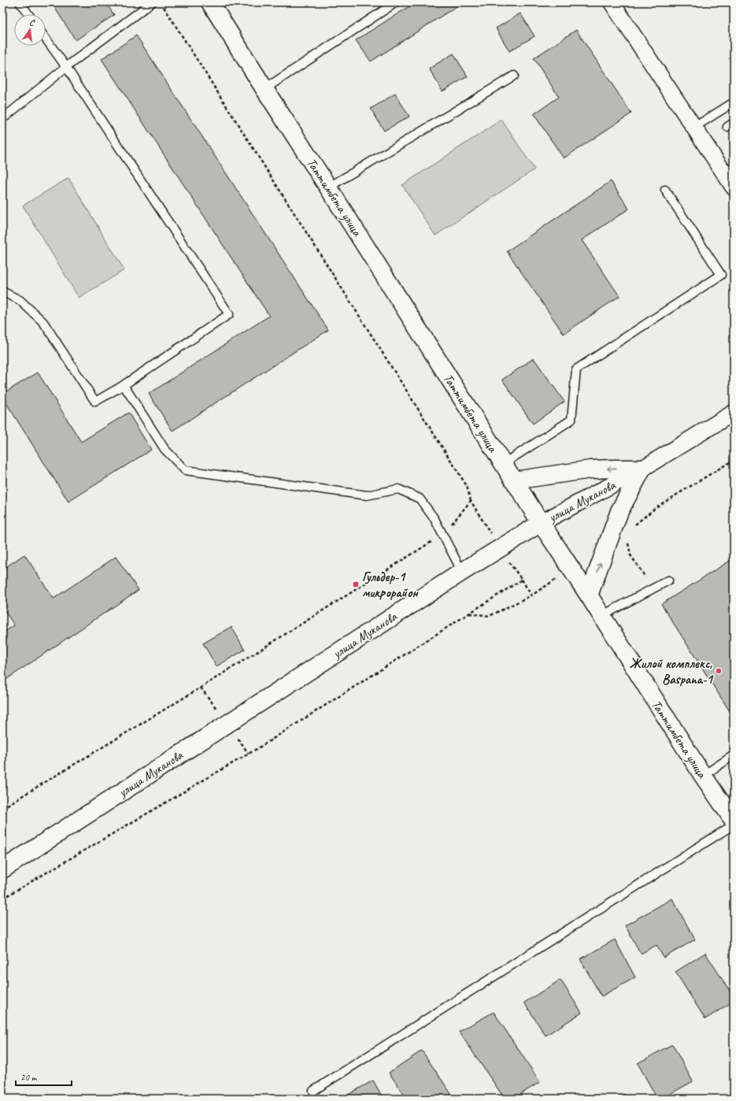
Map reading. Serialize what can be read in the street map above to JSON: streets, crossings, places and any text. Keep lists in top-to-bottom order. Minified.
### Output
{"streets":{"main road":["Таттимбета улица","улица Муканова"]},"crossings":[["Таттимбета улица","улица Муканова"]],"places":{"transit":["Гульдер-1 микрорайон"],"other":["Жилой комплекс, Baspana-1"]},"scale_bar":"20 m","north":"top"}
